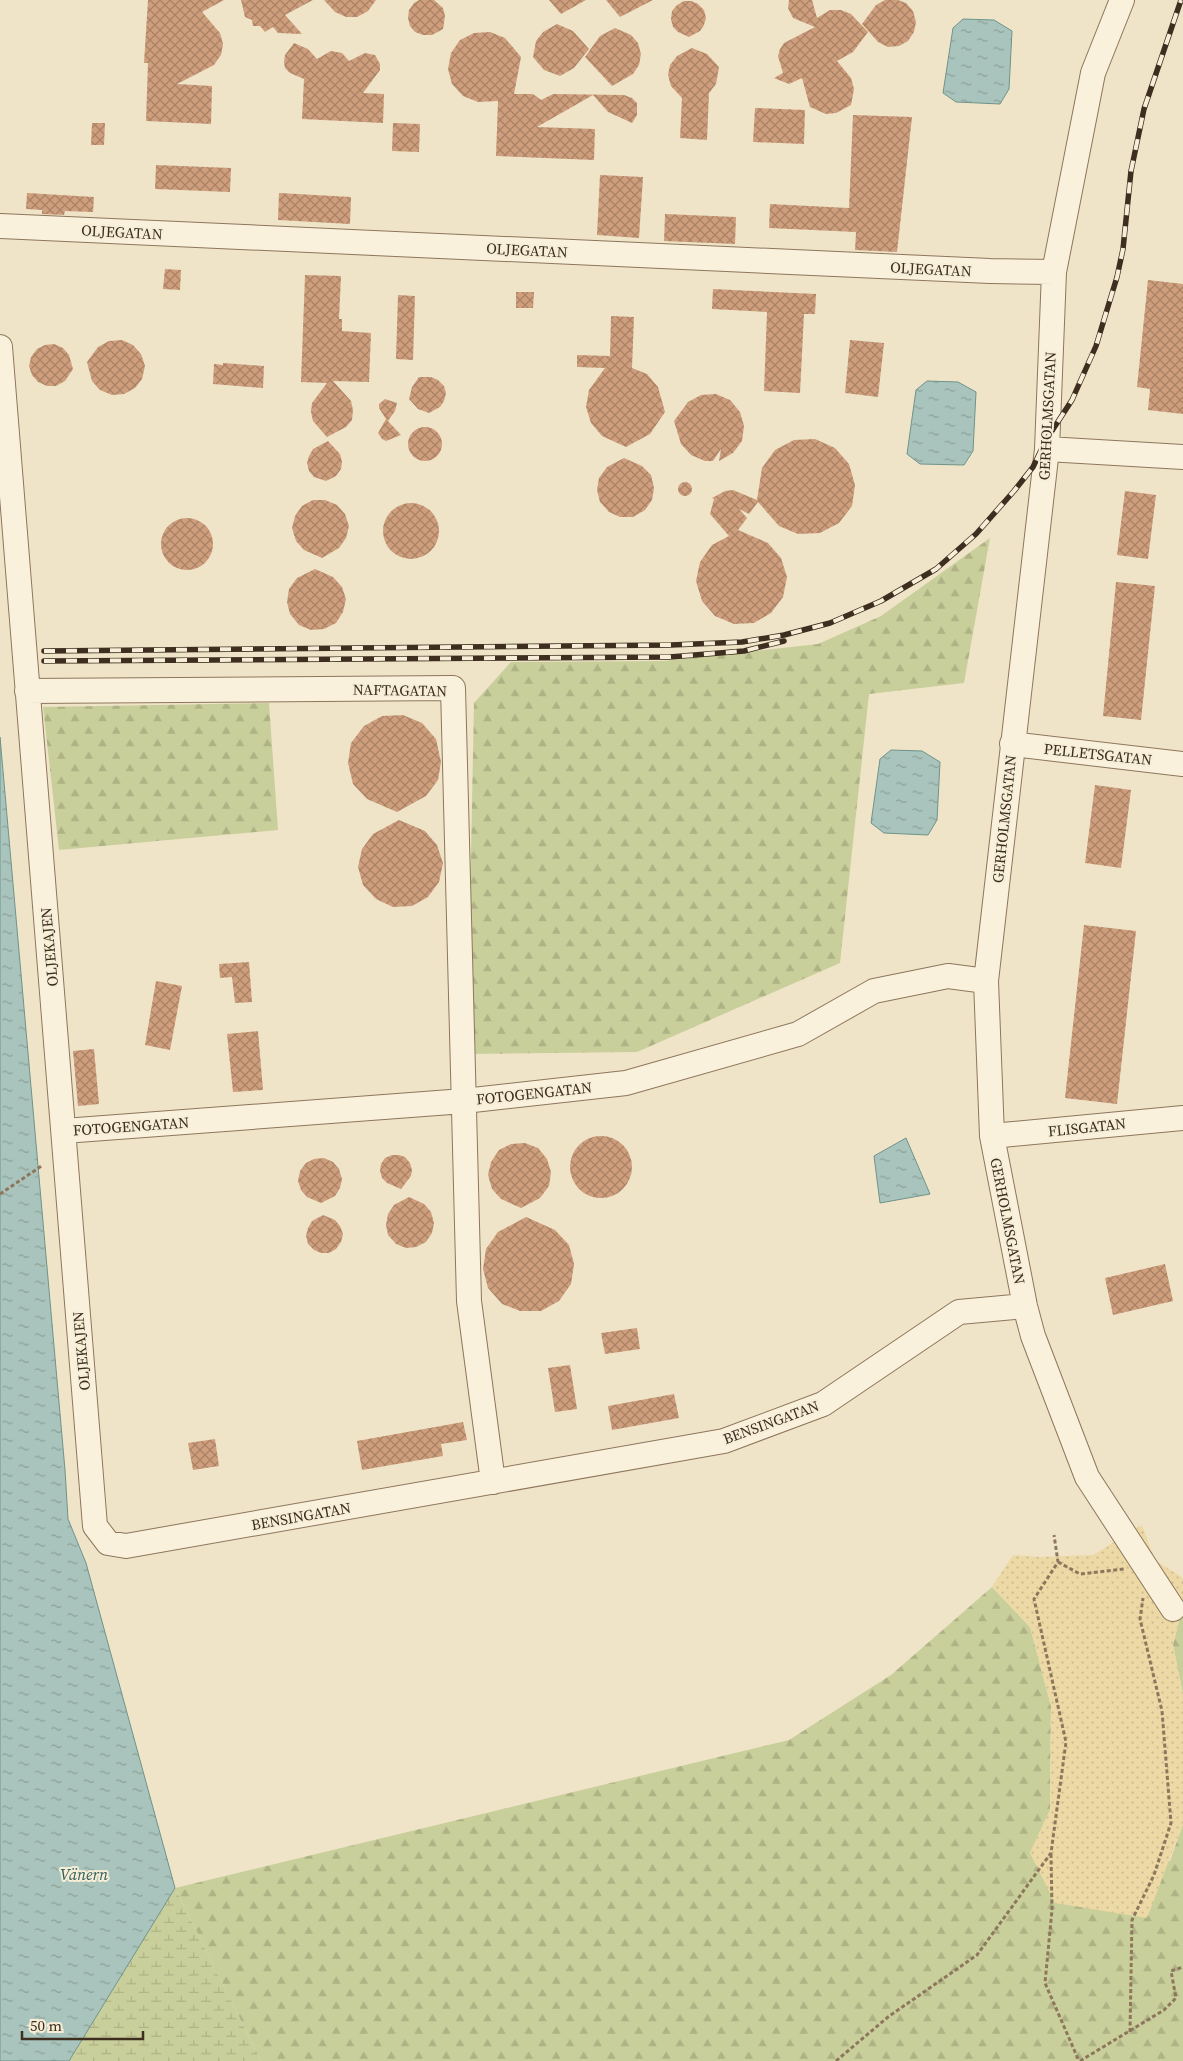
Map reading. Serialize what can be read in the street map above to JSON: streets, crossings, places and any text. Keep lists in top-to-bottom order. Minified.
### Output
{"streets":{"lane":["OLJEGATAN","GERHOLMSGATAN","NAFTAGATAN","PELLETSGATAN","OLJEKAJEN","FOTOGENGATAN","FLISGATAN","BENSINGATAN"]},"crossings":[["OLJEGATAN","GERHOLMSGATAN"],["GERHOLMSGATAN","PELLETSGATAN"],["GERHOLMSGATAN","FOTOGENGATAN"],["GERHOLMSGATAN","FLISGATAN"],["GERHOLMSGATAN","BENSINGATAN"],["NAFTAGATAN","OLJEKAJEN"],["NAFTAGATAN","FOTOGENGATAN"],["OLJEKAJEN","FOTOGENGATAN"],["OLJEKAJEN","BENSINGATAN"]],"water":["Vänern"],"scale_bar":"50 m"}
